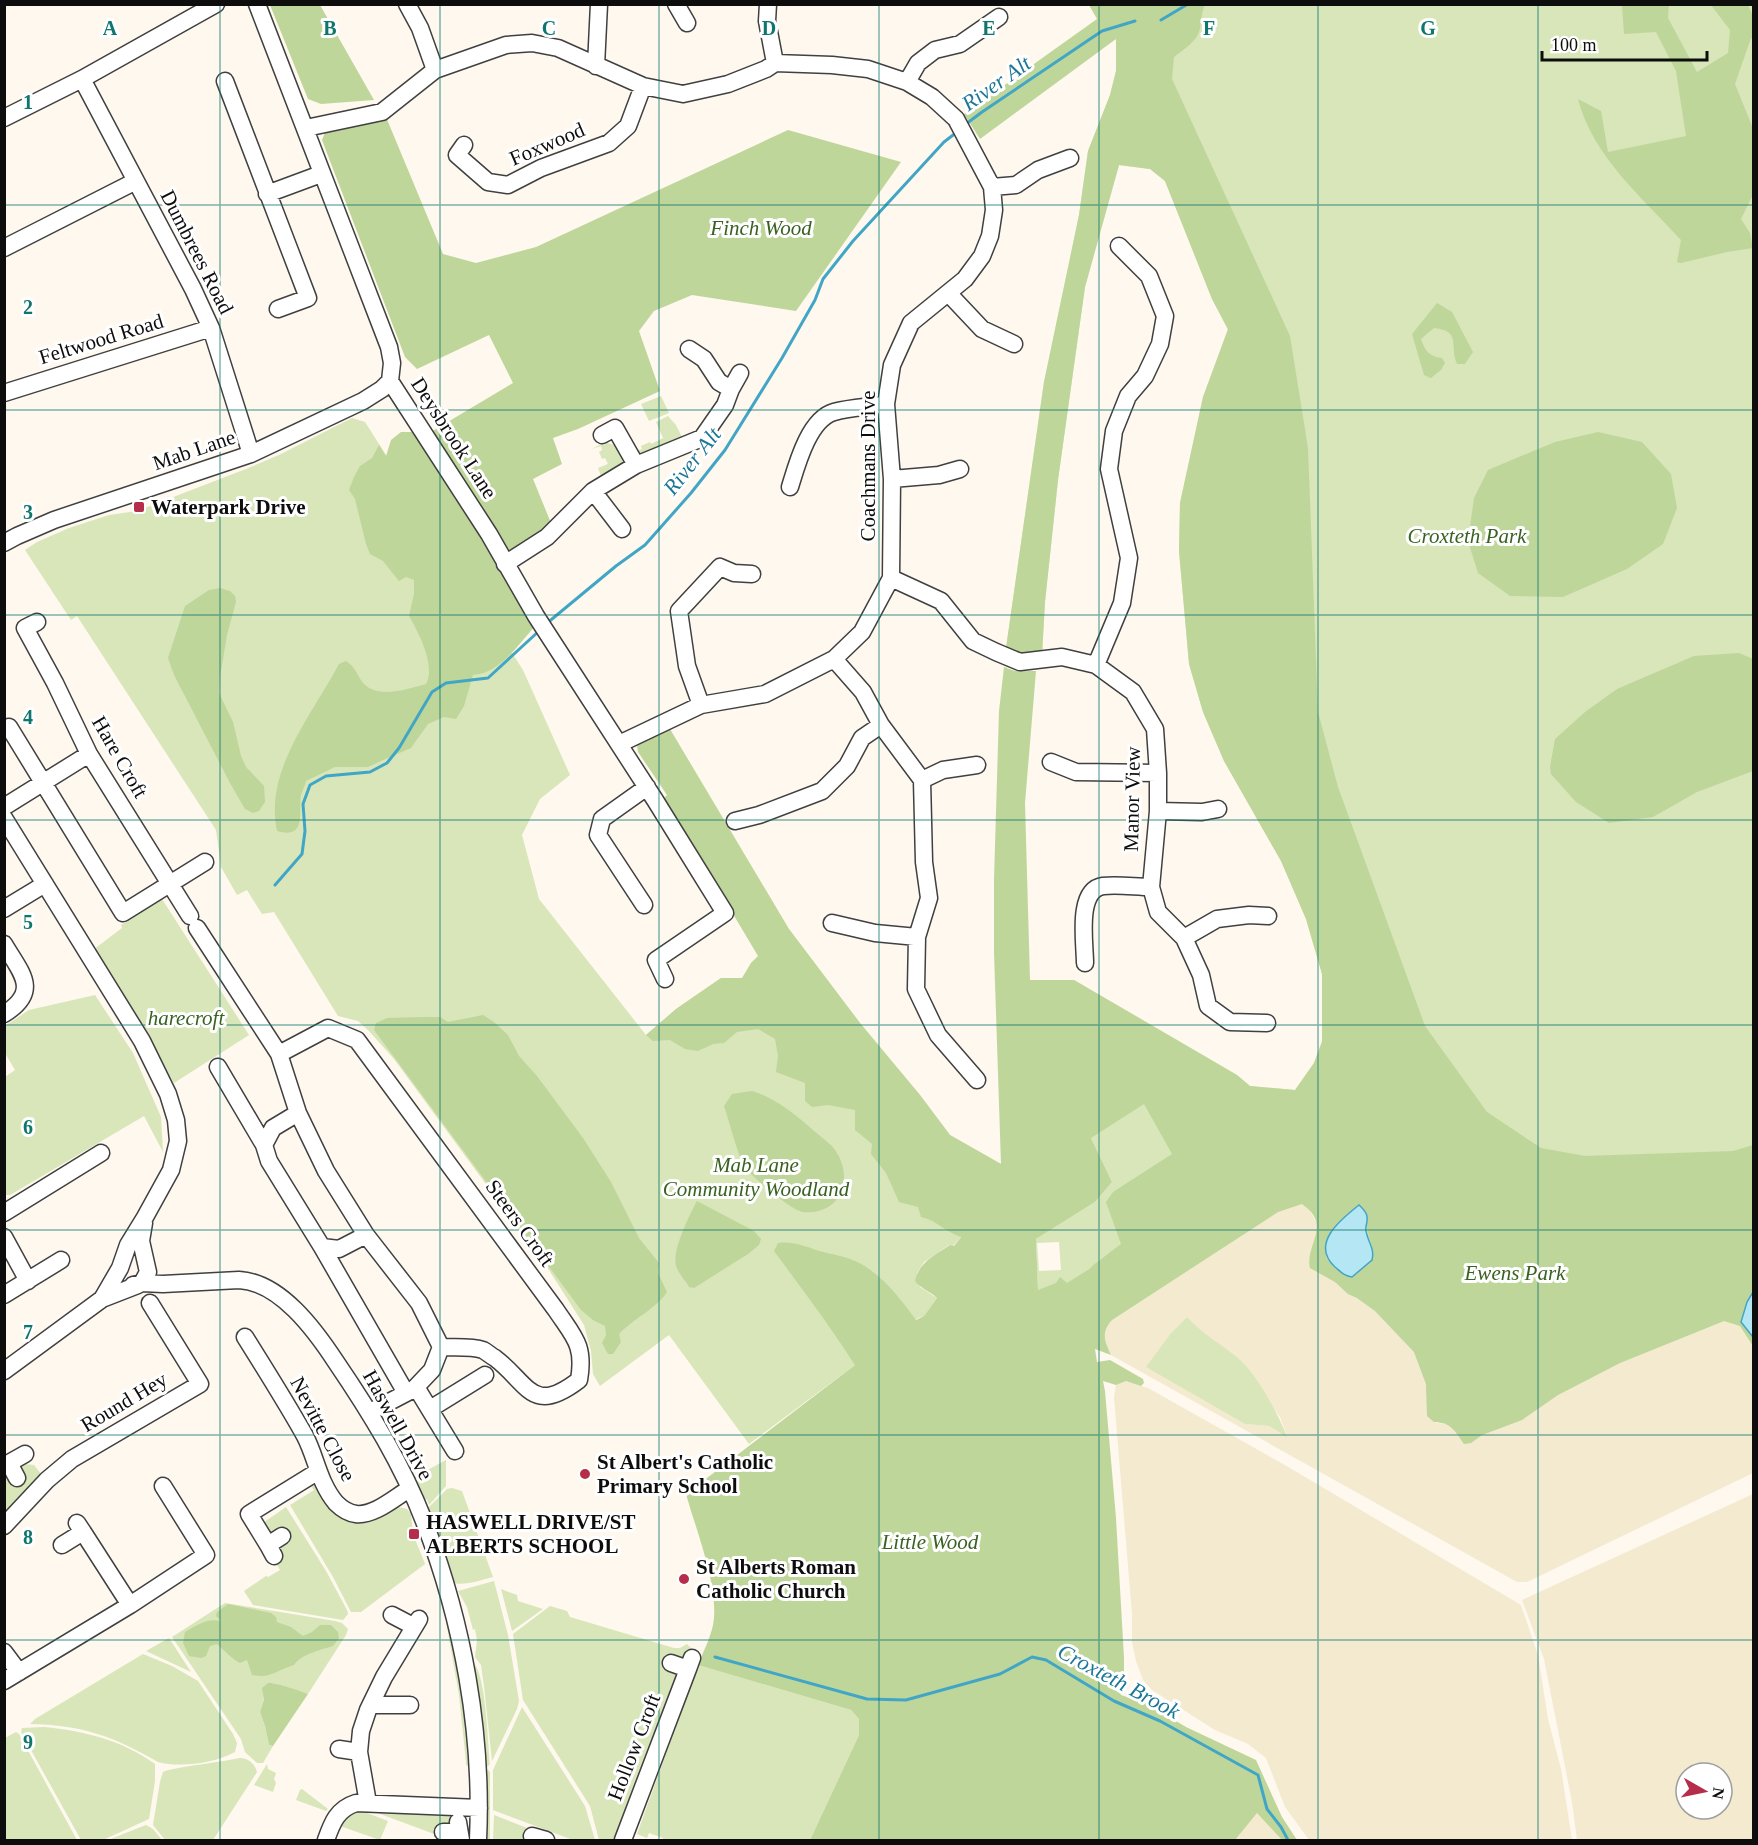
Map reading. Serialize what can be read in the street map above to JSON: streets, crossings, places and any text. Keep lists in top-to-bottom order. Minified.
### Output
{"streets":{"street":["Foxwood","Dumbrees Road","Feltwood Road","Deysbrook Lane","Mab Lane","Coachmans Drive","Hare Croft","Manor View","Steers Croft","Round Hey","Haswell Drive","Nevitte Close","Hollow Croft"]},"crossings":[["Foxwood","Coachmans Drive"],["Dumbrees Road","Feltwood Road"],["Dumbrees Road","Mab Lane"],["Deysbrook Lane","Mab Lane"],["Deysbrook Lane","Coachmans Drive"],["Coachmans Drive","Manor View"],["Hare Croft","Steers Croft"],["Haswell Drive","Nevitte Close"]],"water":["River Alt","Croxteth Brook"],"parks":["Finch Wood","Croxteth Park","harecroft","Mab Lane Community Woodland","Ewens Park","Little Wood"],"places":{"transit":["Waterpark Drive","HASWELL DRIVE/ST ALBERTS SCHOOL"],"other":["St Albert's Catholic Primary School","St Alberts Roman Catholic Church"]},"scale_bar":"100 m","north":"right","grid":{"columns":["A","B","C","D","E","F","G"],"rows":["1","2","3","4","5","6","7","8","9"]}}
